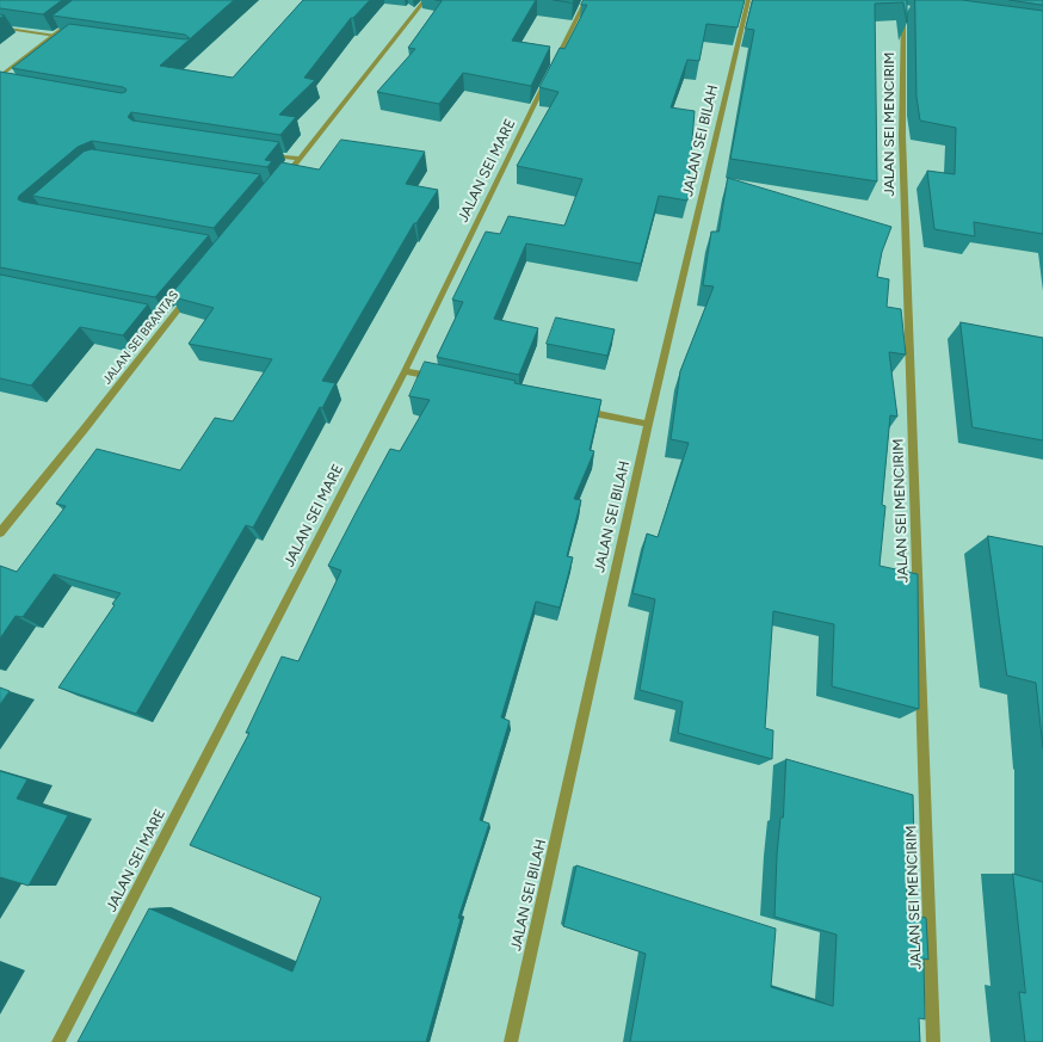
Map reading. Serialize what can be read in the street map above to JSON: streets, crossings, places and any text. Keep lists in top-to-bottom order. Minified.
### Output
{"streets":{"street":["JALAN SEI MENCIRIM","JALAN SEI BILAH","JALAN SEI MARE","JALAN SEI BRANTAS"]}}
